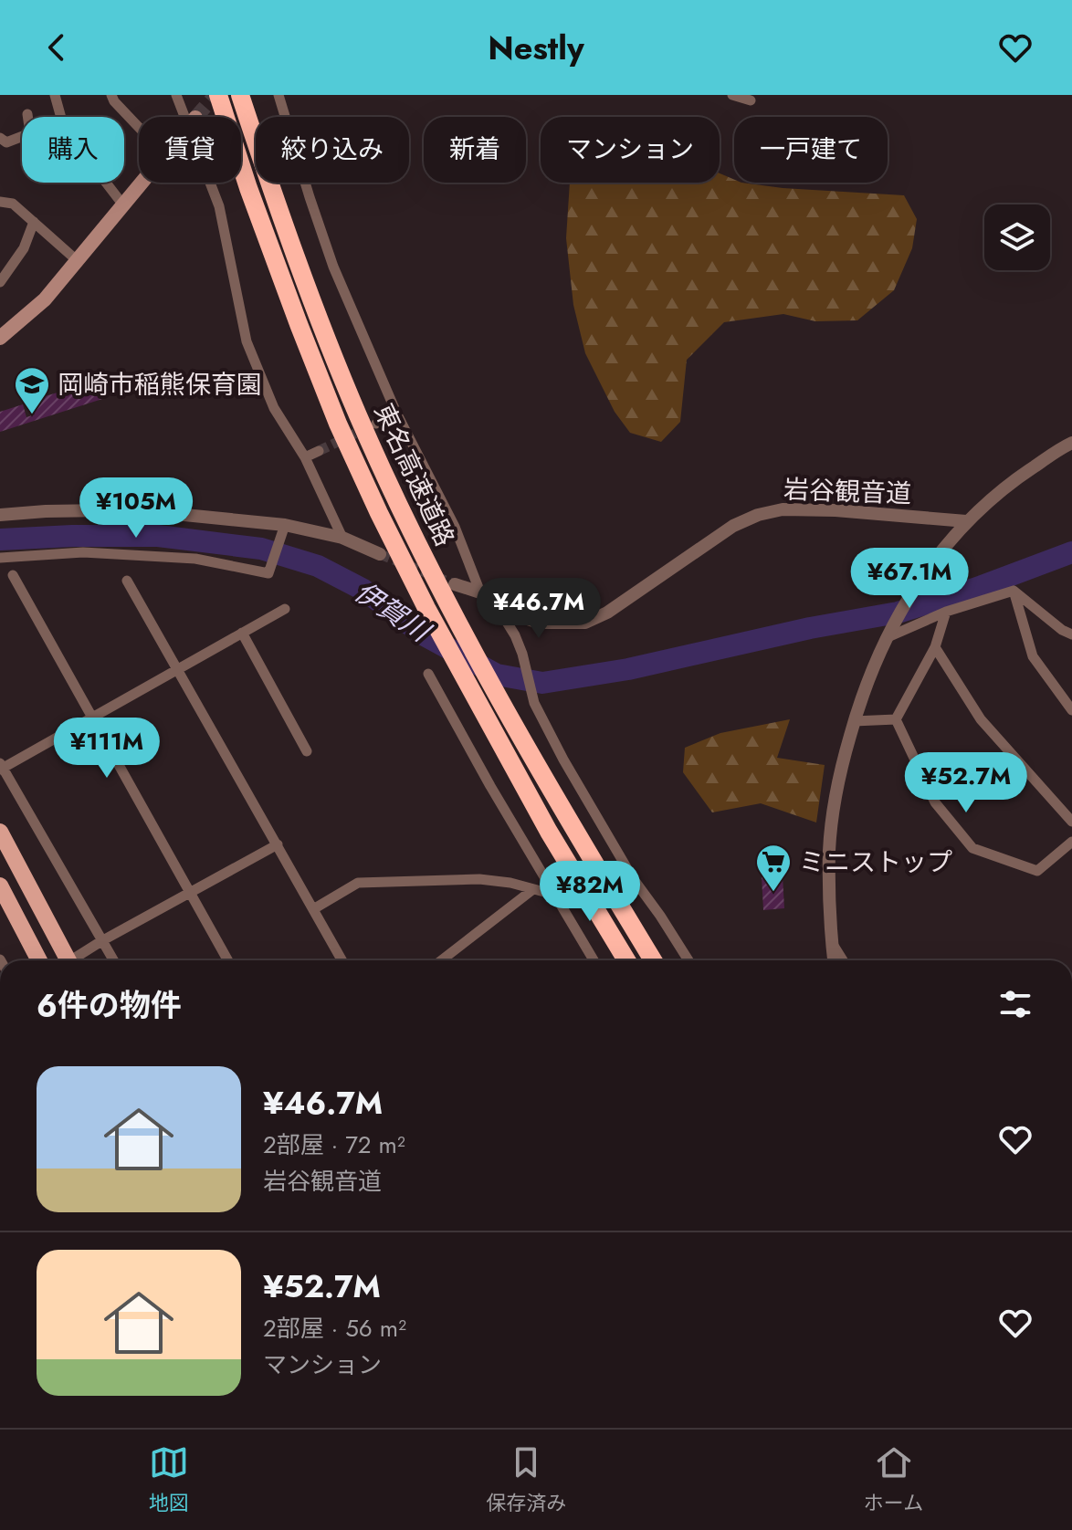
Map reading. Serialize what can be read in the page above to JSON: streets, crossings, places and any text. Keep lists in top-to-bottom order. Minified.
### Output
{"streets":{"highway":["東名高速道路"],"street":["岩谷観音道"]},"water":["伊賀川"],"places":{"school or university":["岡崎市稲熊保育園"],"supermarket":["ミニストップ"]},"page":{"header":"Nestly","chip":["購入","賃貸","絞り込み","新着","マンション","一戸建て"],"price":["¥105M","¥67.1M","¥46.7M","¥111M","¥52.7M","¥82M"],"heading":"6件の物件","list":[{"name":"¥46.7M","note":"2部屋 · 72 m² · 岩谷観音道"},{"name":"¥52.7M","note":"2部屋 · 56 m² · マンション"}],"tabs":["地図","保存済み","ホーム"]}}
